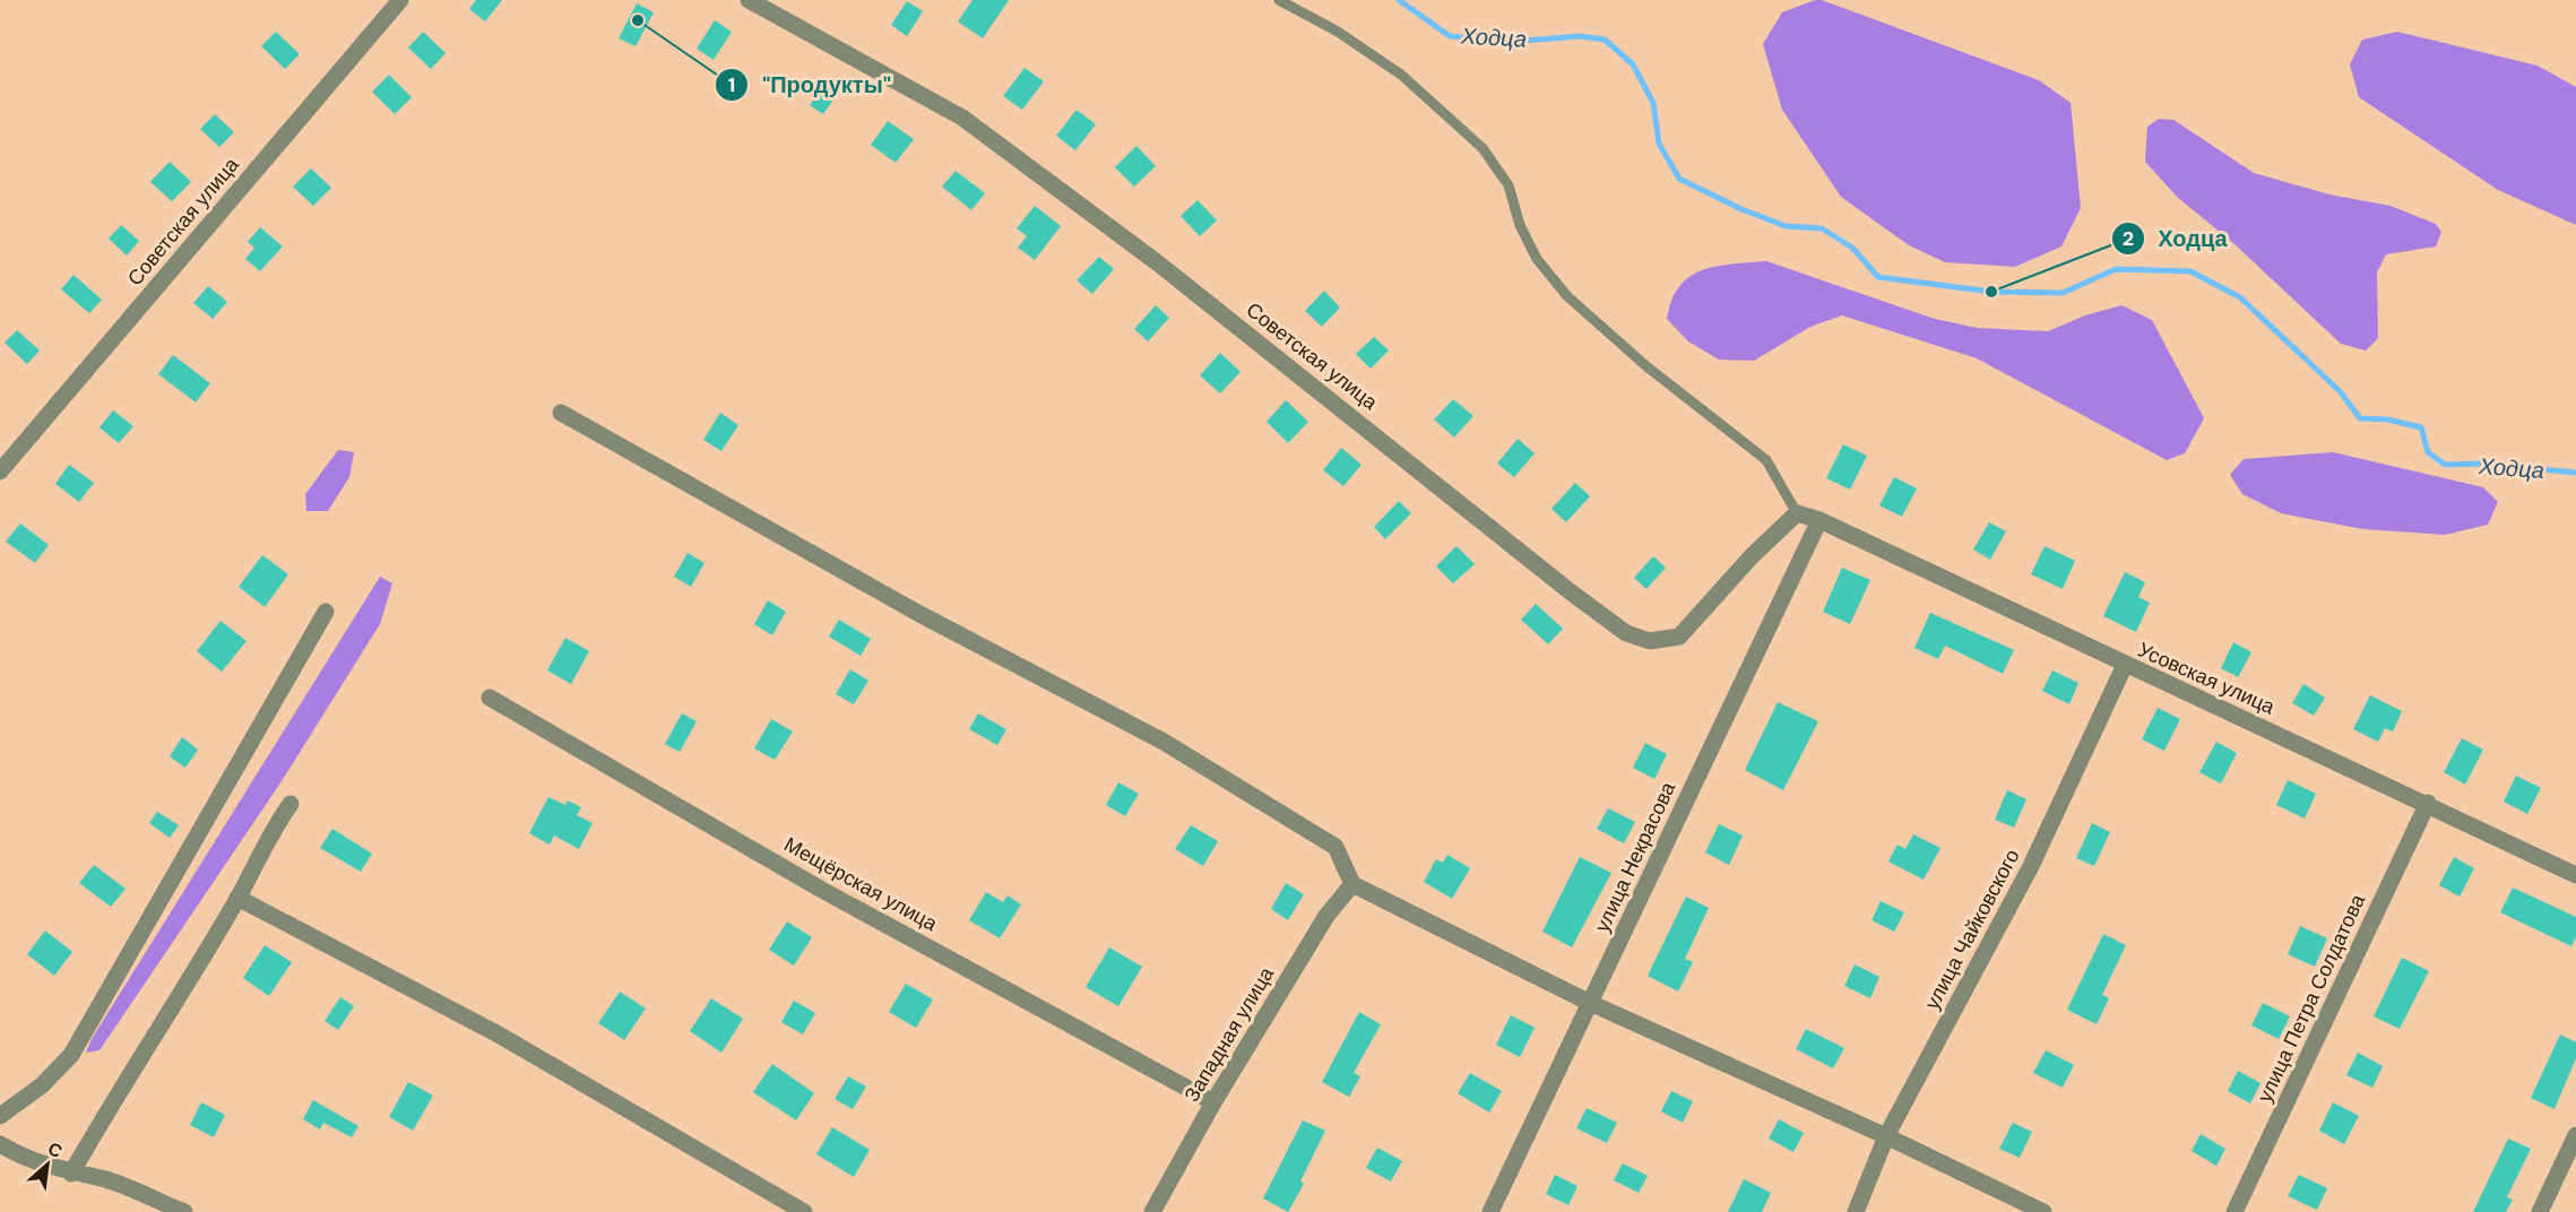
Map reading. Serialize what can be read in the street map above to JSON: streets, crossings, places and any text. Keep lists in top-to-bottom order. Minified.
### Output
{"streets":{"street":["Советская улица","Усовская улица","улица Некрасова","Мещёрская улица","улица Чайковского","улица Петра Солдатова","Западная улица"]},"crossings":[["Усовская улица","улица Некрасова"],["Усовская улица","улица Чайковского"],["Усовская улица","улица Петра Солдатова"],["Мещёрская улица","Западная улица"]],"water":["Ходца"],"places":["\"Продукты\"","Ходца"],"north":"top right"}
